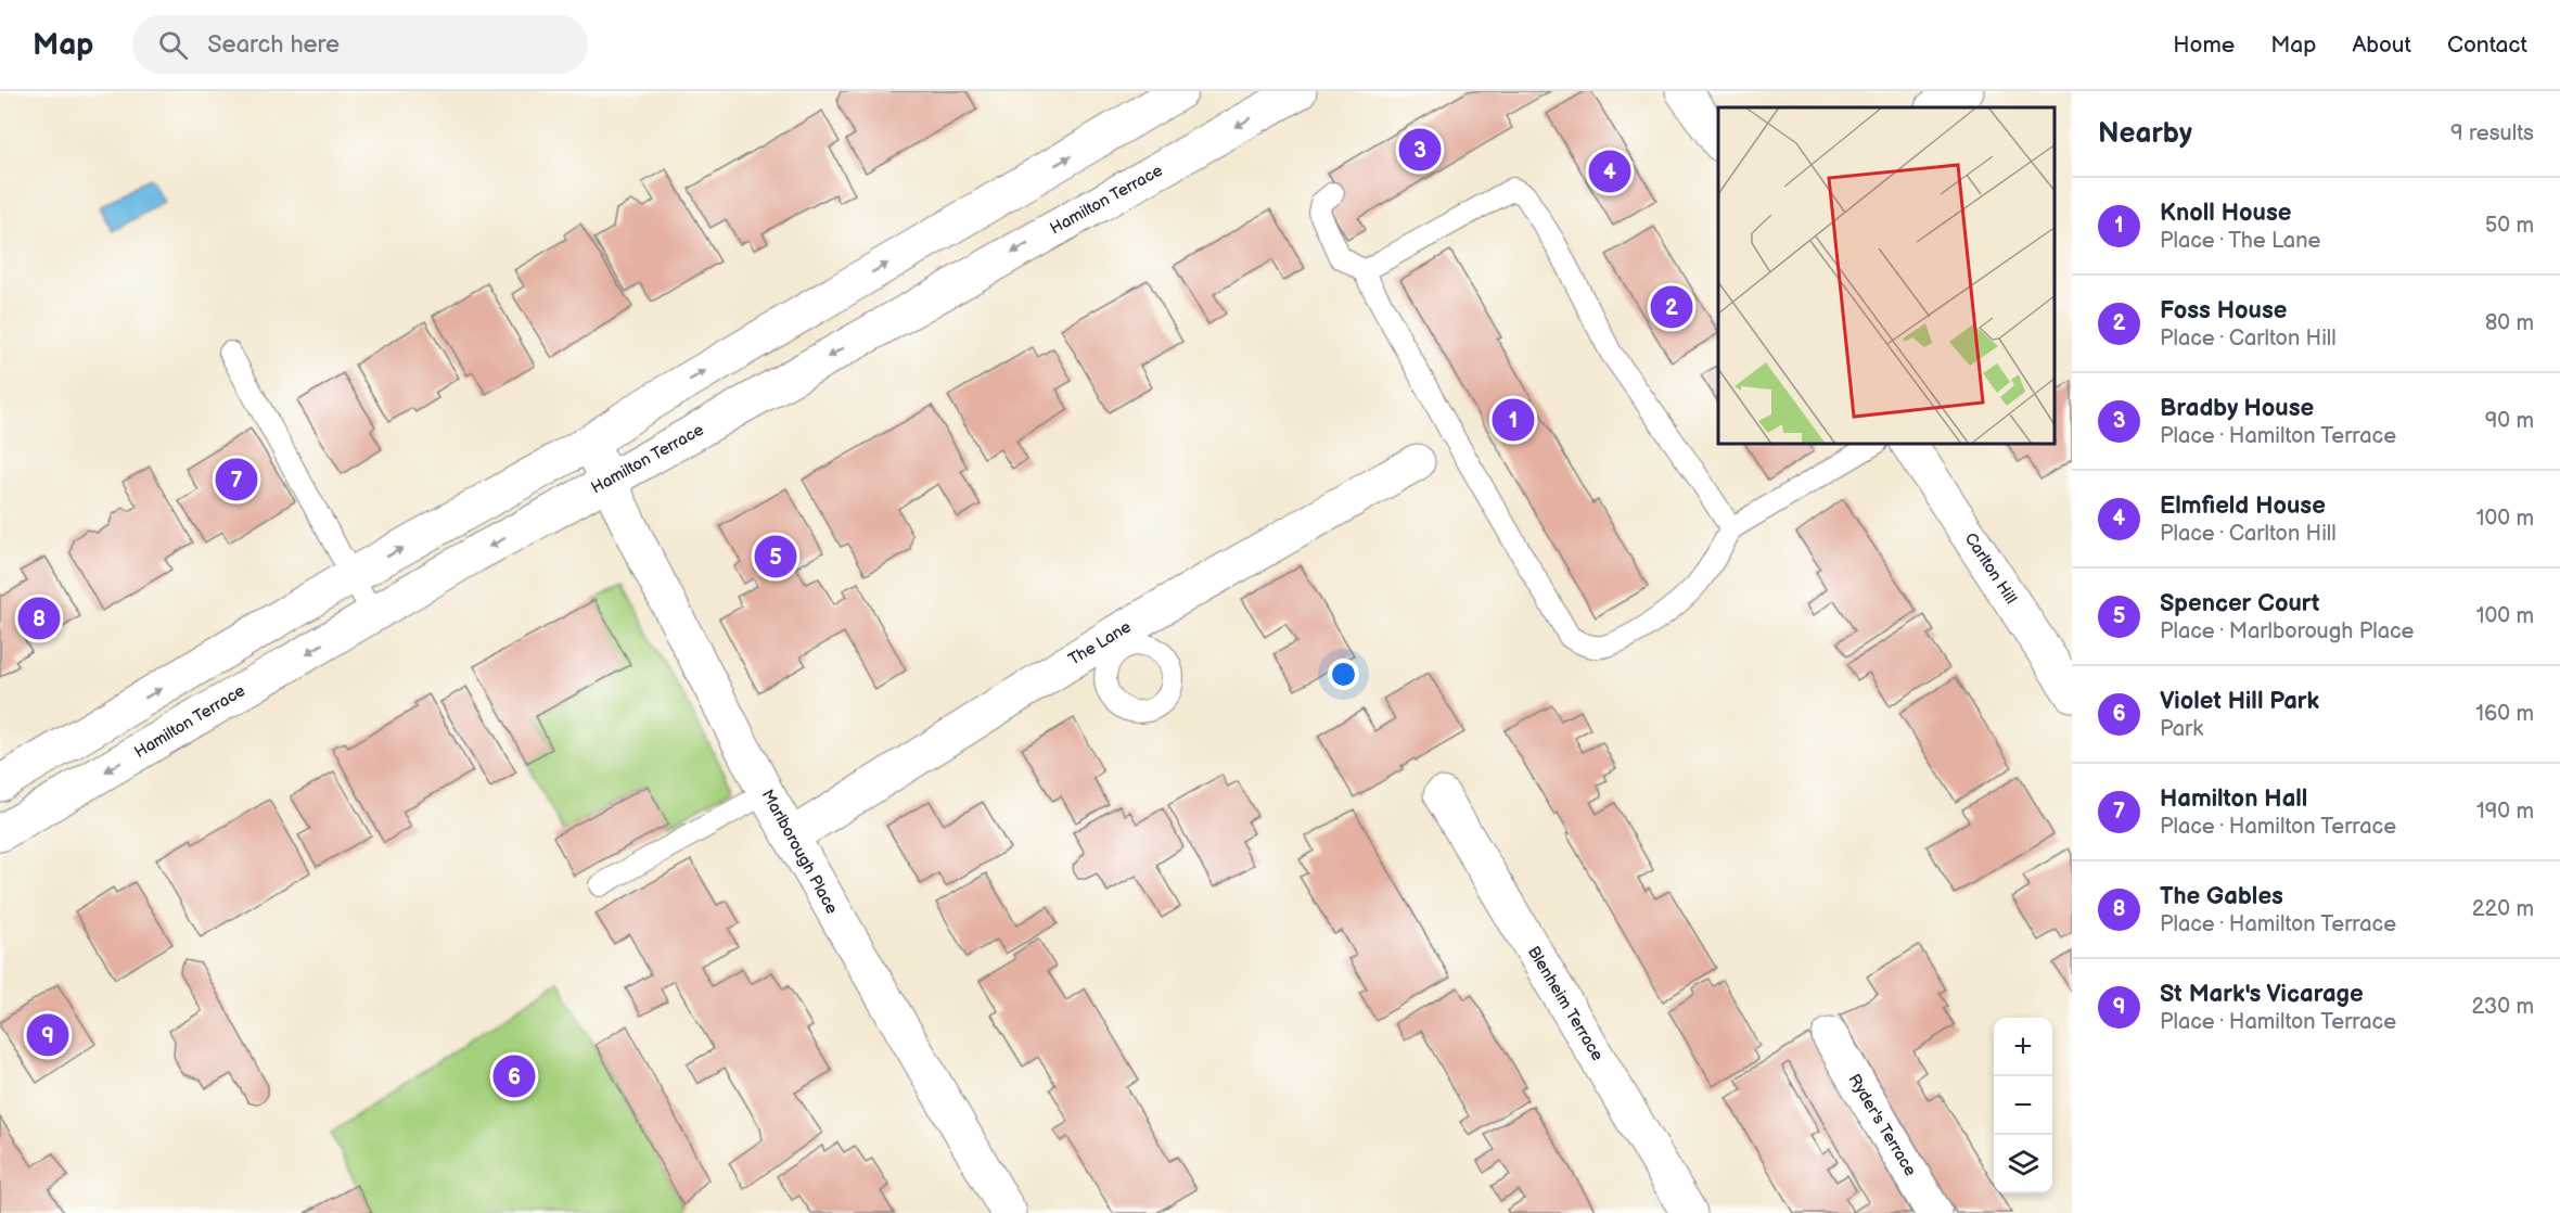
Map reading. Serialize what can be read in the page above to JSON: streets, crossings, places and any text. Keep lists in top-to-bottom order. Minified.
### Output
{"streets":{"street":["Hamilton Terrace","Carlton Hill","The Lane","Marlborough Place","Blenheim Terrace","Ryder's Terrace"]},"crossings":[["Hamilton Terrace","Marlborough Place"],["The Lane","Marlborough Place"]],"page":{"header":"Map","search":"Search here","nav":["Home","Map","About","Contact"],"heading":["Nearby","9 results"],"pins":["3","4","2","1","7","5","8","9","6"],"list":[{"mark":"1","name":"Knoll House","note":"Place · The Lane","value":"50 m"},{"mark":"2","name":"Foss House","note":"Place · Carlton Hill","value":"80 m"},{"mark":"3","name":"Bradby House","note":"Place · Hamilton Terrace","value":"90 m"},{"mark":"4","name":"Elmfield House","note":"Place · Carlton Hill","value":"100 m"},{"mark":"5","name":"Spencer Court","note":"Place · Marlborough Place","value":"100 m"},{"mark":"6","name":"Violet Hill Park","note":"Park","value":"160 m"},{"mark":"7","name":"Hamilton Hall","note":"Place · Hamilton Terrace","value":"190 m"},{"mark":"8","name":"The Gables","note":"Place · Hamilton Terrace","value":"220 m"},{"mark":"9","name":"St Mark's Vicarage","note":"Place · Hamilton Terrace","value":"230 m"}],"map_buttons":["+","−"]}}
